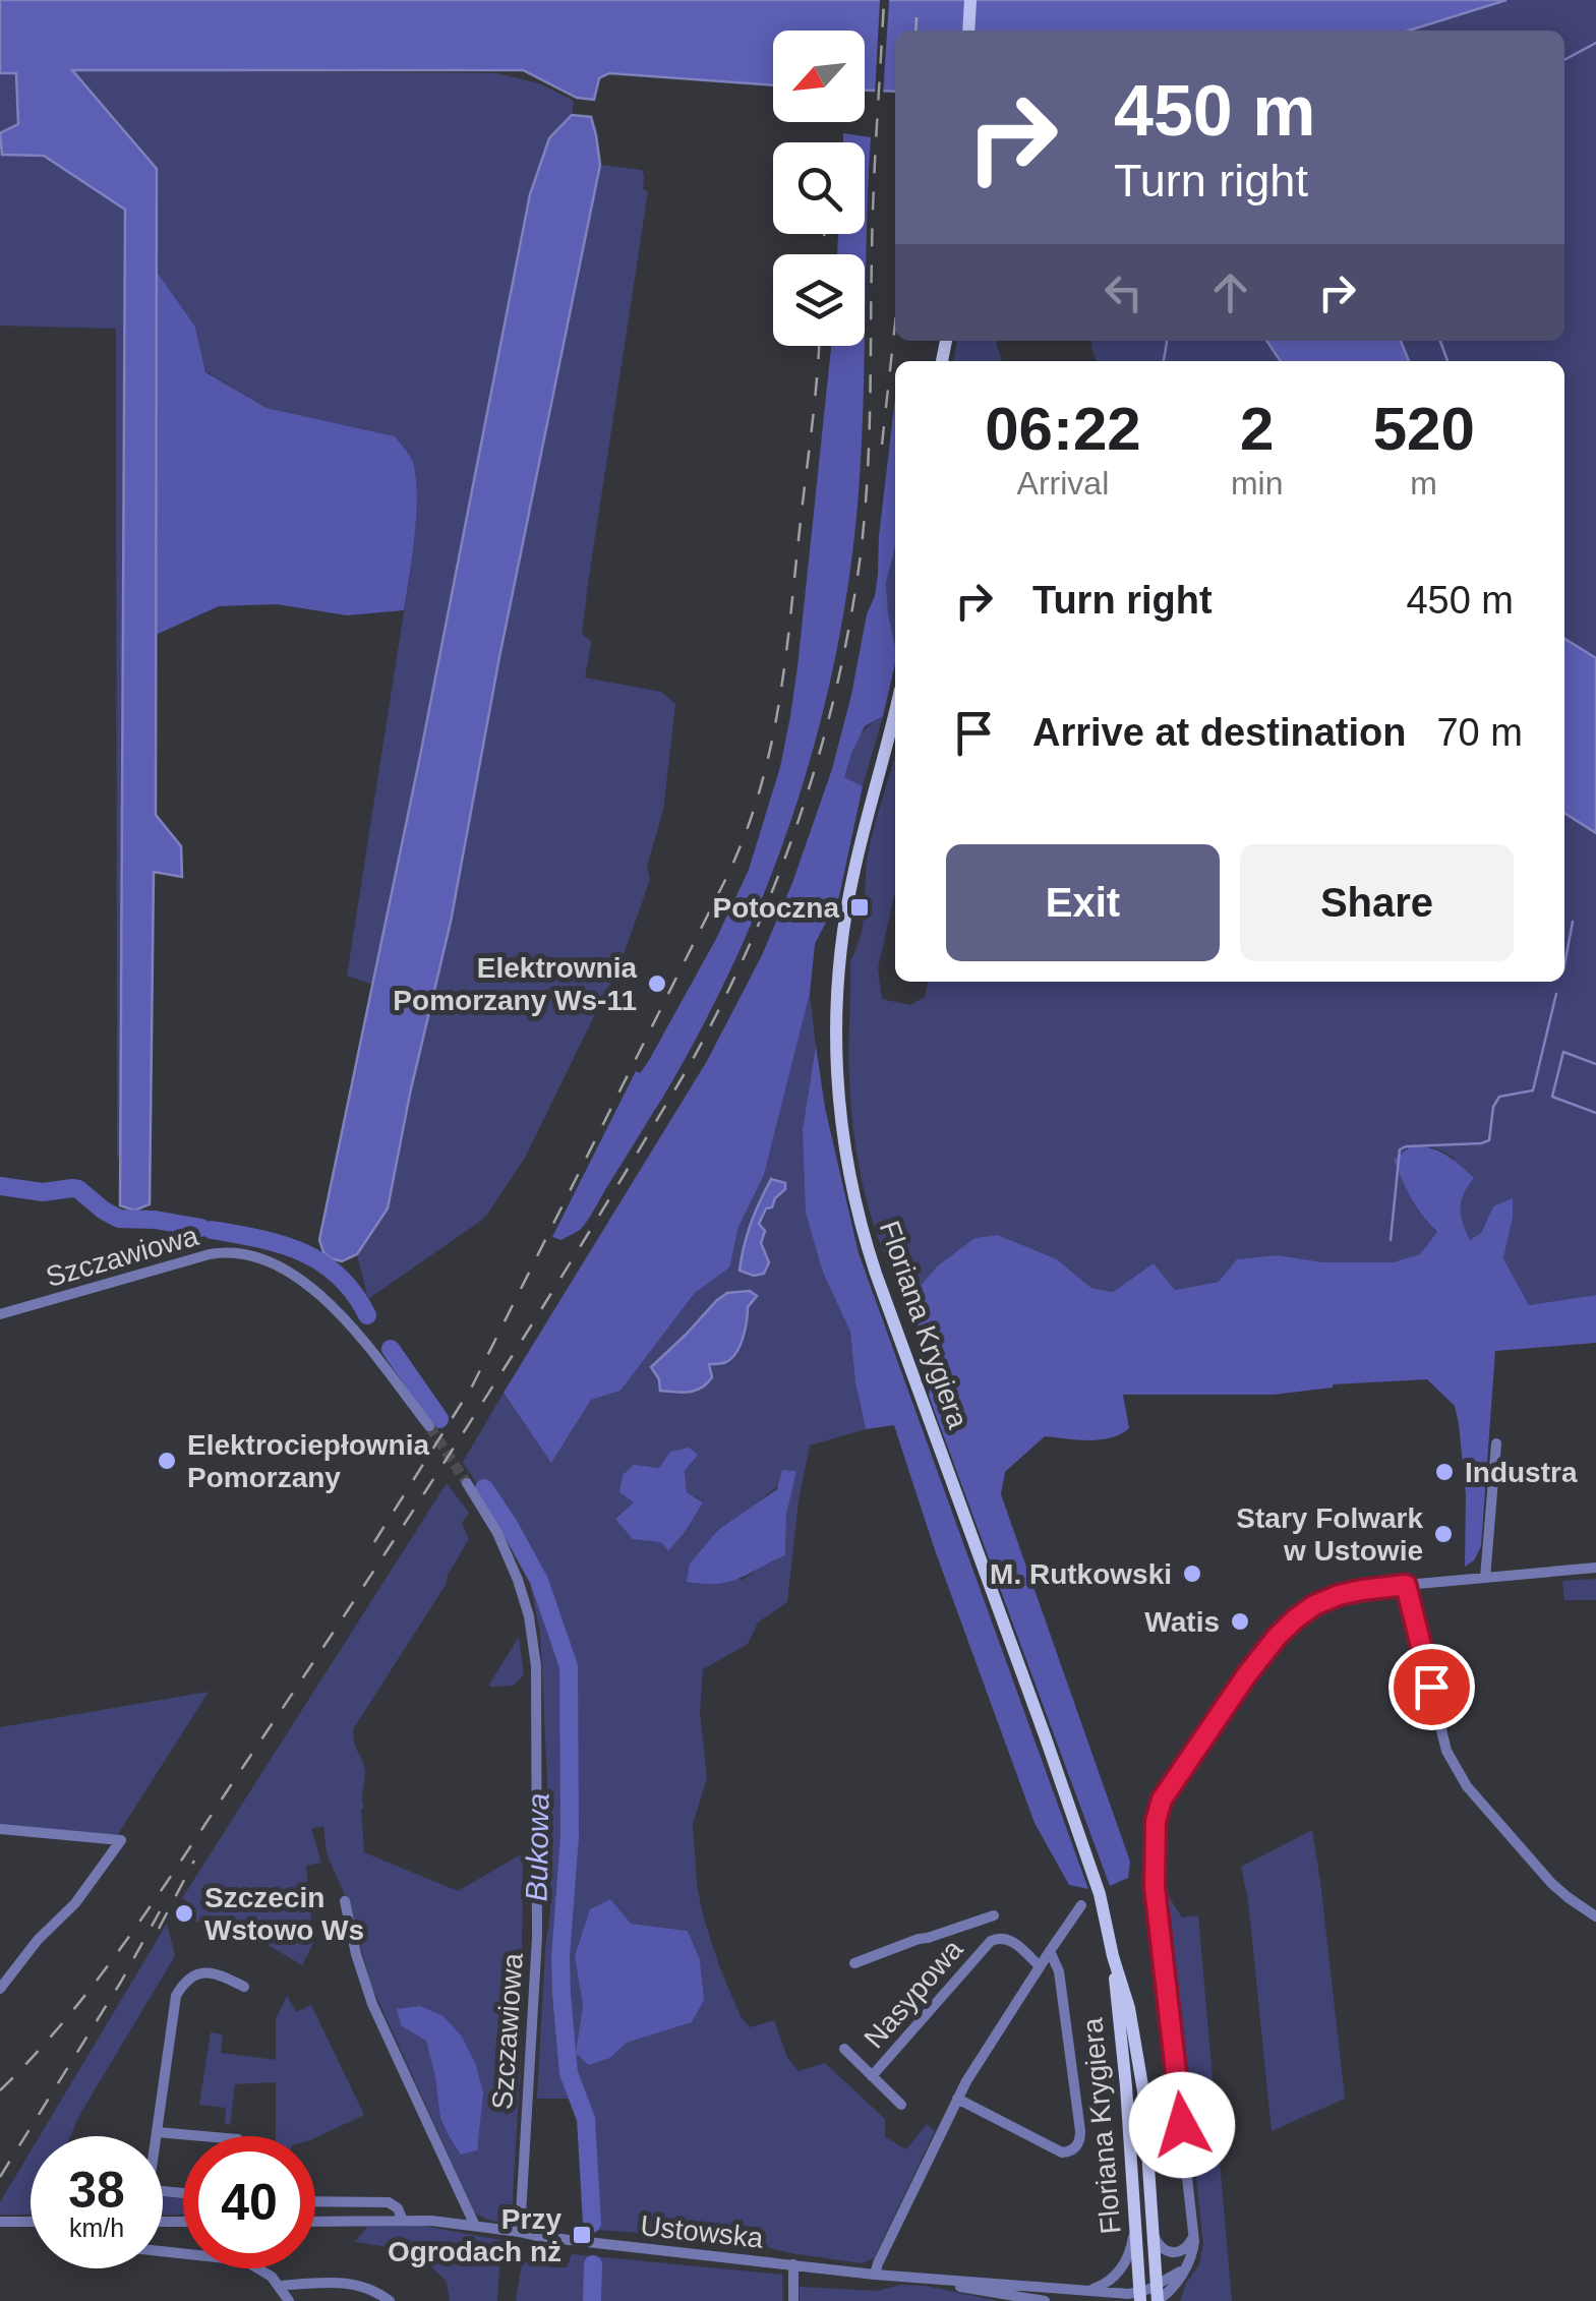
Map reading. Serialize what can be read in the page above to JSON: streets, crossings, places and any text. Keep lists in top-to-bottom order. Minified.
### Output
{"streets":{"main road":["Floriana Krygiera"],"street":["Szczawiowa","Nasypowa","Ustowska"]},"crossings":[["Szczawiowa","Ustowska"],["Floriana Krygiera","Ustowska"]],"water":["Bukowa"],"places":{"transit":["Potoczna","Przy Ogrodach nż"],"other":["Elektrownia Pomorzany Ws-11","Elektrociepłownia Pomorzany","Industra","Stary Folwark w Ustowie","M. Rutkowski","Watis","Szczecin Wstowo Ws"]},"north":"bottom left","page":{"turn":["450 m","Turn right"],"eta":["06:22","Arrival","2","min","520","m"],"list":[{"name":"Turn right","value":"450 m"},{"name":"Arrive at destination","value":"70 m"}],"buttons":["Exit","Share"],"speed":"38 km/h","limit":"40"}}
